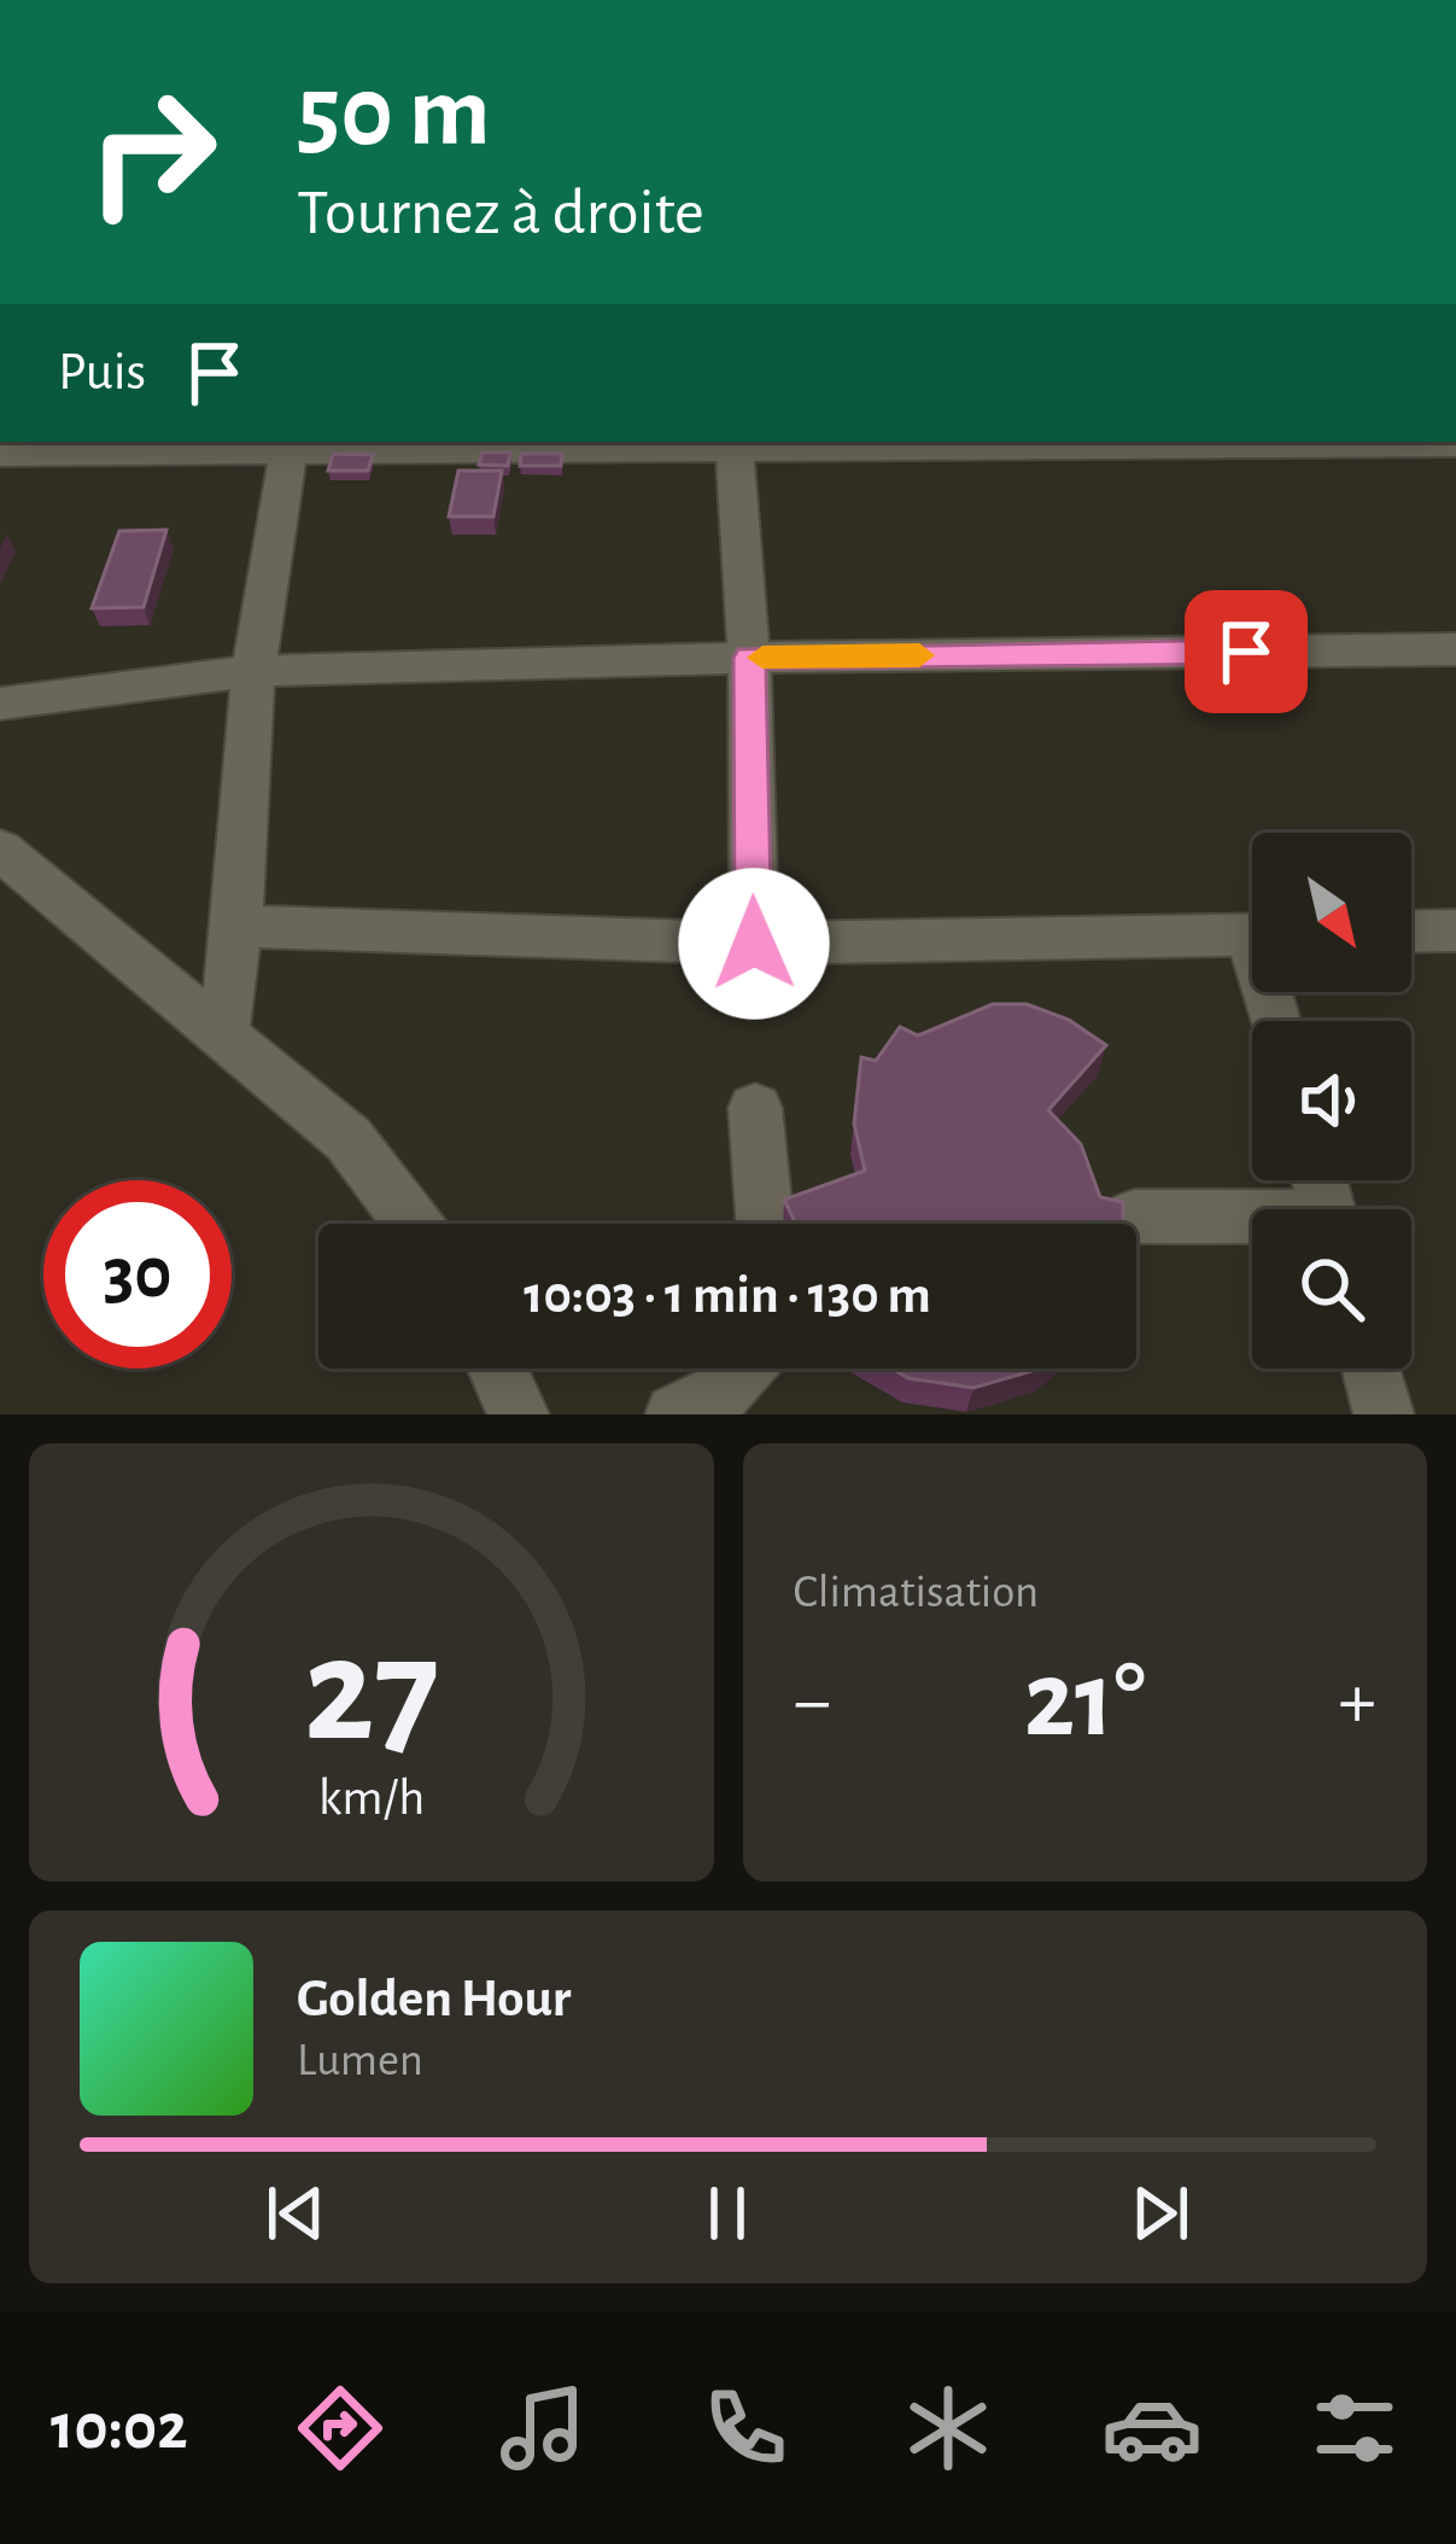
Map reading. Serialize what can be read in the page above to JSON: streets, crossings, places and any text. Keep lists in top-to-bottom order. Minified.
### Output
{"north":"bottom right","page":{"turn":["50 m","Tournez à droite"],"then":"Puis","limit":"30","trip":"10:03 · 1 min · 130 m","tile":"Climatisation","heat":["−","21°","+"],"song":["Golden Hour","Lumen"],"tabs":"10:02","gauge":["27","km/h"]}}
